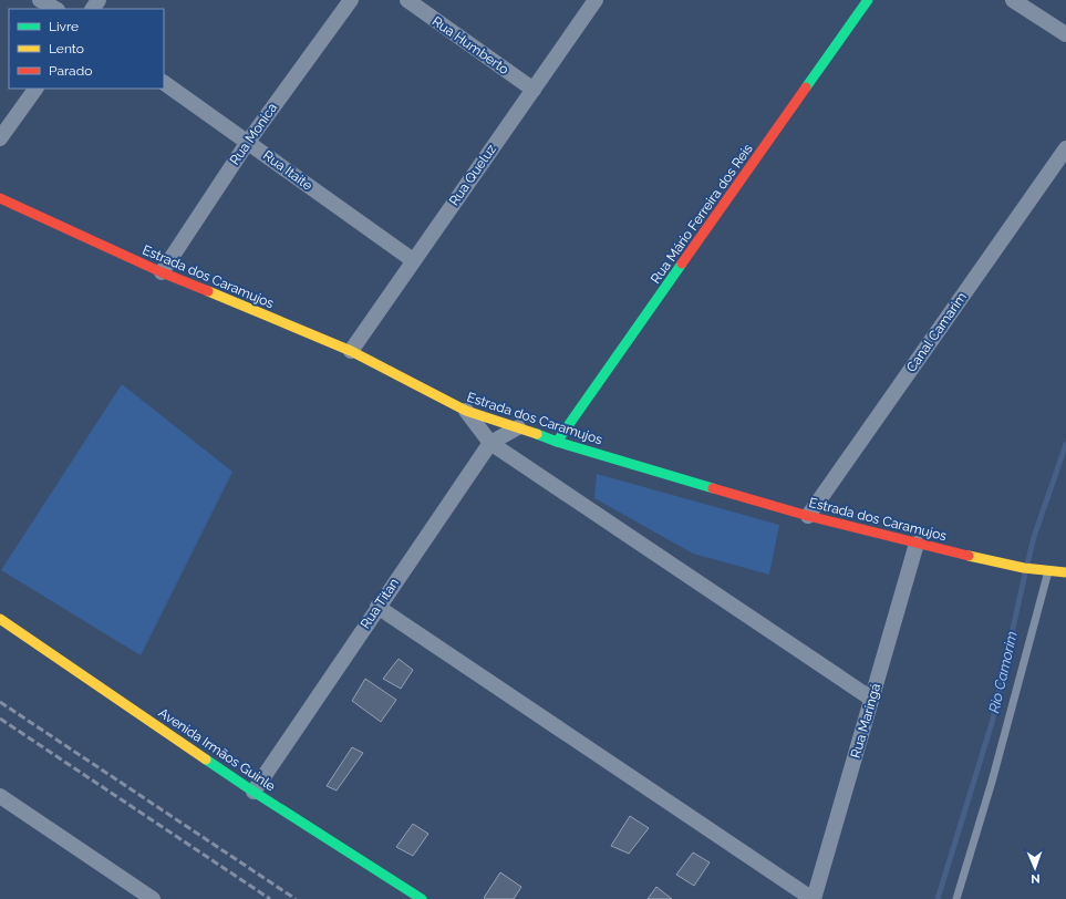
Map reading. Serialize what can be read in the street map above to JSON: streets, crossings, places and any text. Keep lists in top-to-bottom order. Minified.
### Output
{"streets":{"street":["Rua Humberto","Rua Monica","Rua Itaite","Rua Queluz","Rua Mário Ferreira dos Reis","Estrada dos Caramujos","Canal Camarim","Rua Titan","Rua Maringá","Avenida Irmãos Guinle"]},"crossings":[["Rua Humberto","Rua Queluz"],["Rua Monica","Rua Itaite"],["Rua Monica","Estrada dos Caramujos"],["Rua Itaite","Rua Queluz"],["Rua Queluz","Estrada dos Caramujos"],["Rua Mário Ferreira dos Reis","Estrada dos Caramujos"],["Estrada dos Caramujos","Canal Camarim"],["Estrada dos Caramujos","Rua Titan"],["Estrada dos Caramujos","Rua Maringá"],["Rua Titan","Avenida Irmãos Guinle"]],"water":["Rio Camorim"],"legend":["Livre","Lento","Parado"],"north":"bottom"}
